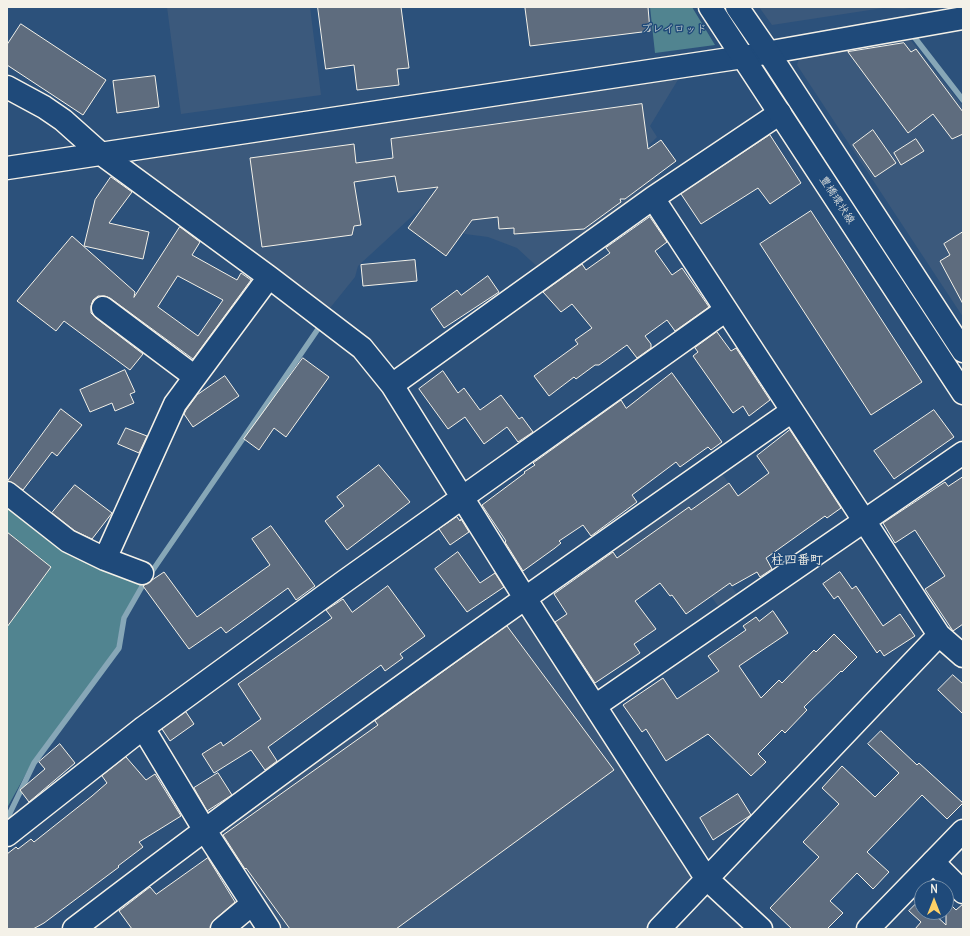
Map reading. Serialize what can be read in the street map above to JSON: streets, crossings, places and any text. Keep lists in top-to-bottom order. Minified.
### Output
{"streets":{"street":["豊橋環状線"]},"districts":["柱四番町"],"parks":["プレイロッド"],"north":"top"}
